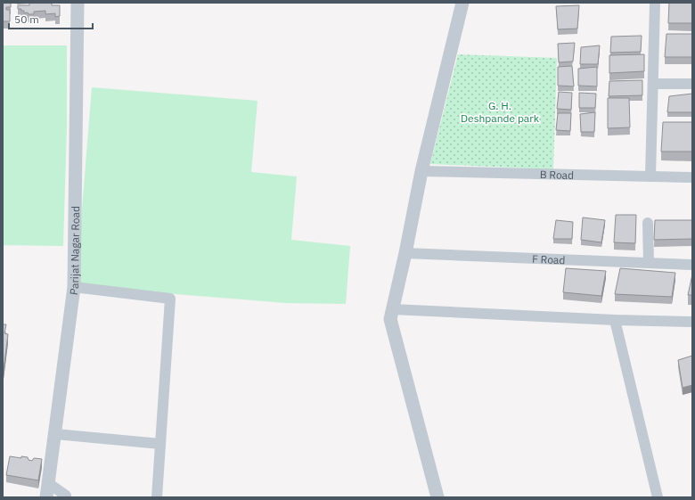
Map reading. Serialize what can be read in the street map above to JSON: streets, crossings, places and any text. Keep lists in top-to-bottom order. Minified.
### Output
{"streets":{"street":["B Road","Parijat Nagar Road","F Road"]},"parks":["G. H. Deshpande park"],"scale_bar":"50 m"}
